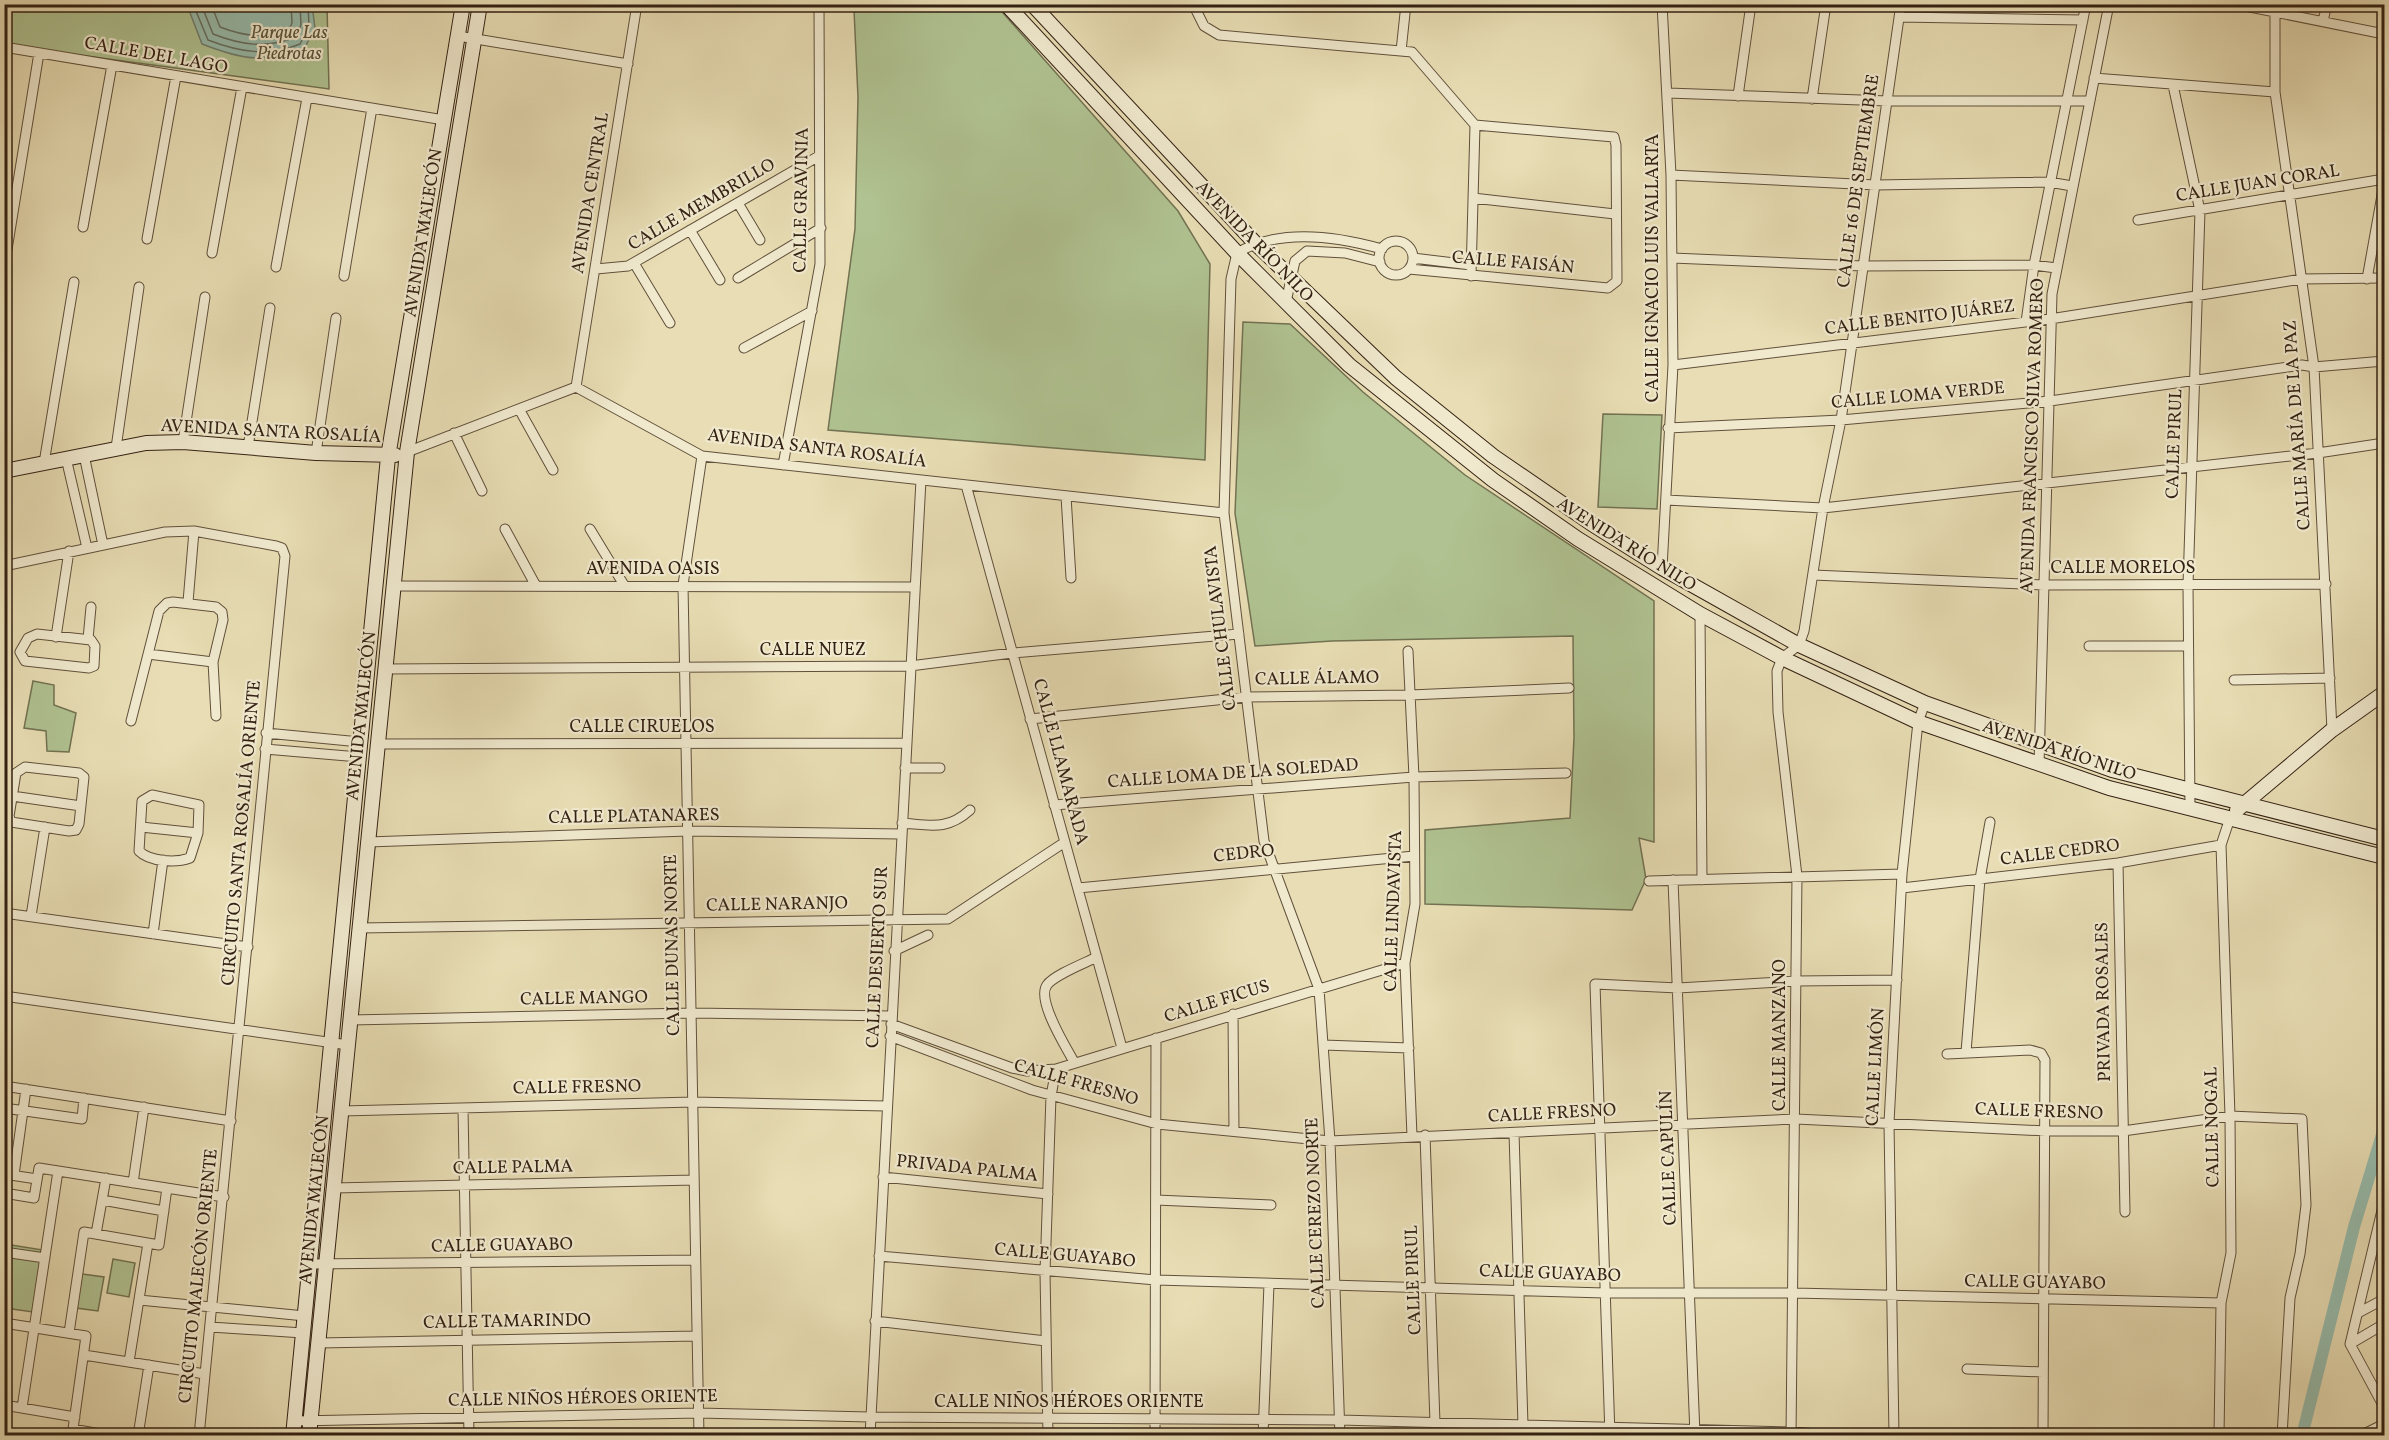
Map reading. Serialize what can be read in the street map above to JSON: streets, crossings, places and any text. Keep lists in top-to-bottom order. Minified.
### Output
{"streets":{"street":["CALLE DEL LAGO","CALLE 16 DE SEPTIEMBRE","CALLE JUAN CORAL","AVENIDA CENTRAL","CALLE GRAVINIA","CALLE MEMBRILLO","AVENIDA MALECÓN","AVENIDA RÍO NILO","CALLE FAISÁN","CALLE IGNACIO LUIS VALLARTA","CALLE BENITO JUÁREZ","CALLE LOMA VERDE","CALLE MARÍA DE LA PAZ","AVENIDA SANTA ROSALÍA","AVENIDA FRANCISCO SILVA ROMERO","CALLE PIRUL","CALLE MORELOS","AVENIDA OASIS","CALLE CHULAVISTA","CALLE NUEZ","CALLE ÁLAMO","CALLE CIRUELOS","CALLE LLAMARADA","CALLE LOMA DE LA SOLEDAD","CALLE PLATANARES","CIRCUITO SANTA ROSALÍA ORIENTE","CALLE CEDRO","CEDRO","CALLE NARANJO","CALLE LINDAVISTA","CALLE DUNAS NORTE","CALLE DESIERTO SUR","CALLE MANGO","CALLE FICUS","PRIVADA ROSALES","CALLE MANZANO","CALLE LIMÓN","CALLE FRESNO","CALLE NOGAL","CALLE CAPULÍN","CALLE PALMA","PRIVADA PALMA","CALLE CEREZO NORTE","CALLE GUAYABO","CIRCUITO MALECÓN ORIENTE","CALLE TAMARINDO","CALLE NIÑOS HÉROES ORIENTE"]},"crossings":[["CALLE DEL LAGO","AVENIDA MALECÓN"],["CALLE 16 DE SEPTIEMBRE","AVENIDA RÍO NILO"],["CALLE 16 DE SEPTIEMBRE","CALLE BENITO JUÁREZ"],["CALLE 16 DE SEPTIEMBRE","CALLE LOMA VERDE"],["CALLE 16 DE SEPTIEMBRE","CALLE MORELOS"],["CALLE JUAN CORAL","CALLE MARÍA DE LA PAZ"],["CALLE JUAN CORAL","CALLE PIRUL"],["AVENIDA CENTRAL","CALLE MEMBRILLO"],["AVENIDA CENTRAL","AVENIDA SANTA ROSALÍA"],["CALLE GRAVINIA","CALLE MEMBRILLO"],["CALLE GRAVINIA","AVENIDA SANTA ROSALÍA"],["AVENIDA MALECÓN","AVENIDA SANTA ROSALÍA"],["AVENIDA MALECÓN","AVENIDA OASIS"],["AVENIDA MALECÓN","CALLE NUEZ"],["AVENIDA MALECÓN","CALLE CIRUELOS"],["AVENIDA MALECÓN","CALLE PLATANARES"],["AVENIDA MALECÓN","CALLE NARANJO"],["AVENIDA MALECÓN","CALLE MANGO"],["AVENIDA MALECÓN","CALLE FRESNO"],["AVENIDA MALECÓN","CALLE PALMA"],["AVENIDA MALECÓN","CALLE GUAYABO"],["AVENIDA MALECÓN","CALLE TAMARINDO"],["AVENIDA MALECÓN","CALLE NIÑOS HÉROES ORIENTE"],["AVENIDA RÍO NILO","CALLE IGNACIO LUIS VALLARTA"],["AVENIDA RÍO NILO","AVENIDA FRANCISCO SILVA ROMERO"],["AVENIDA RÍO NILO","CALLE PIRUL"],["AVENIDA RÍO NILO","CALLE CHULAVISTA"],["AVENIDA RÍO NILO","CALLE MANZANO"],["AVENIDA RÍO NILO","CALLE LIMÓN"],["AVENIDA RÍO NILO","CALLE NOGAL"],["CALLE IGNACIO LUIS VALLARTA","CALLE BENITO JUÁREZ"],["CALLE IGNACIO LUIS VALLARTA","CALLE LOMA VERDE"],["CALLE BENITO JUÁREZ","CALLE MARÍA DE LA PAZ"],["CALLE BENITO JUÁREZ","AVENIDA FRANCISCO SILVA ROMERO"],["CALLE BENITO JUÁREZ","CALLE PIRUL"],["CALLE LOMA VERDE","CALLE MARÍA DE LA PAZ"],["CALLE LOMA VERDE","AVENIDA FRANCISCO SILVA ROMERO"],["CALLE LOMA VERDE","CALLE PIRUL"],["CALLE MARÍA DE LA PAZ","CALLE MORELOS"],["AVENIDA SANTA ROSALÍA","CALLE CHULAVISTA"],["AVENIDA SANTA ROSALÍA","CALLE LLAMARADA"],["AVENIDA SANTA ROSALÍA","CALLE DUNAS NORTE"],["AVENIDA SANTA ROSALÍA","CALLE DESIERTO SUR"],["AVENIDA FRANCISCO SILVA ROMERO","CALLE MORELOS"],["CALLE PIRUL","CALLE MORELOS"],["CALLE PIRUL","CALLE FRESNO"],["CALLE PIRUL","CALLE GUAYABO"],["CALLE PIRUL","CALLE NIÑOS HÉROES ORIENTE"],["AVENIDA OASIS","CALLE DUNAS NORTE"],["AVENIDA OASIS","CALLE DESIERTO SUR"],["CALLE CHULAVISTA","CALLE NUEZ"],["CALLE CHULAVISTA","CALLE ÁLAMO"],["CALLE CHULAVISTA","CALLE LOMA DE LA SOLEDAD"],["CALLE CHULAVISTA","CEDRO"],["CALLE CHULAVISTA","CALLE FICUS"],["CALLE CHULAVISTA","CALLE CEREZO NORTE"],["CALLE NUEZ","CALLE LLAMARADA"],["CALLE NUEZ","CALLE DUNAS NORTE"],["CALLE NUEZ","CALLE DESIERTO SUR"],["CALLE ÁLAMO","CALLE LLAMARADA"],["CALLE ÁLAMO","CALLE LINDAVISTA"],["CALLE CIRUELOS","CALLE DUNAS NORTE"],["CALLE CIRUELOS","CALLE DESIERTO SUR"],["CALLE LLAMARADA","CALLE LOMA DE LA SOLEDAD"],["CALLE LLAMARADA","CEDRO"],["CALLE LLAMARADA","CALLE NARANJO"],["CALLE LLAMARADA","CALLE FICUS"],["CALLE LOMA DE LA SOLEDAD","CALLE LINDAVISTA"],["CALLE PLATANARES","CALLE DUNAS NORTE"],["CALLE PLATANARES","CALLE DESIERTO SUR"],["CIRCUITO SANTA ROSALÍA ORIENTE","CIRCUITO MALECÓN ORIENTE"],["CALLE CEDRO","PRIVADA ROSALES"],["CALLE CEDRO","CALLE LIMÓN"],["CALLE CEDRO","CALLE NOGAL"],["CEDRO","CALLE LINDAVISTA"],["CALLE NARANJO","CALLE DUNAS NORTE"],["CALLE NARANJO","CALLE DESIERTO SUR"],["CALLE LINDAVISTA","CALLE FICUS"],["CALLE LINDAVISTA","CALLE FRESNO"],["CALLE DUNAS NORTE","CALLE MANGO"],["CALLE DUNAS NORTE","CALLE FRESNO"],["CALLE DUNAS NORTE","CALLE PALMA"],["CALLE DUNAS NORTE","CALLE GUAYABO"],["CALLE DUNAS NORTE","CALLE TAMARINDO"],["CALLE DUNAS NORTE","CALLE NIÑOS HÉROES ORIENTE"],["CALLE DESIERTO SUR","CALLE MANGO"],["CALLE DESIERTO SUR","CALLE FRESNO"],["CALLE DESIERTO SUR","PRIVADA PALMA"],["CALLE DESIERTO SUR","CALLE GUAYABO"],["CALLE DESIERTO SUR","CALLE NIÑOS HÉROES ORIENTE"],["CALLE MANGO","CALLE FRESNO"],["CALLE FICUS","CALLE FRESNO"],["CALLE FICUS","CALLE CEREZO NORTE"],["PRIVADA ROSALES","CALLE FRESNO"],["CALLE MANZANO","CALLE FRESNO"],["CALLE MANZANO","CALLE GUAYABO"],["CALLE MANZANO","CALLE NIÑOS HÉROES ORIENTE"],["CALLE LIMÓN","CALLE FRESNO"],["CALLE LIMÓN","CALLE GUAYABO"],["CALLE FRESNO","CALLE NOGAL"],["CALLE FRESNO","CALLE CAPULÍN"],["CALLE FRESNO","CALLE CEREZO NORTE"],["CALLE NOGAL","CALLE GUAYABO"],["CALLE CAPULÍN","CALLE GUAYABO"],["CALLE CAPULÍN","CALLE NIÑOS HÉROES ORIENTE"],["CALLE CEREZO NORTE","CALLE GUAYABO"],["CALLE CEREZO NORTE","CALLE NIÑOS HÉROES ORIENTE"]],"parks":["Parque Las Piedrotas"]}
